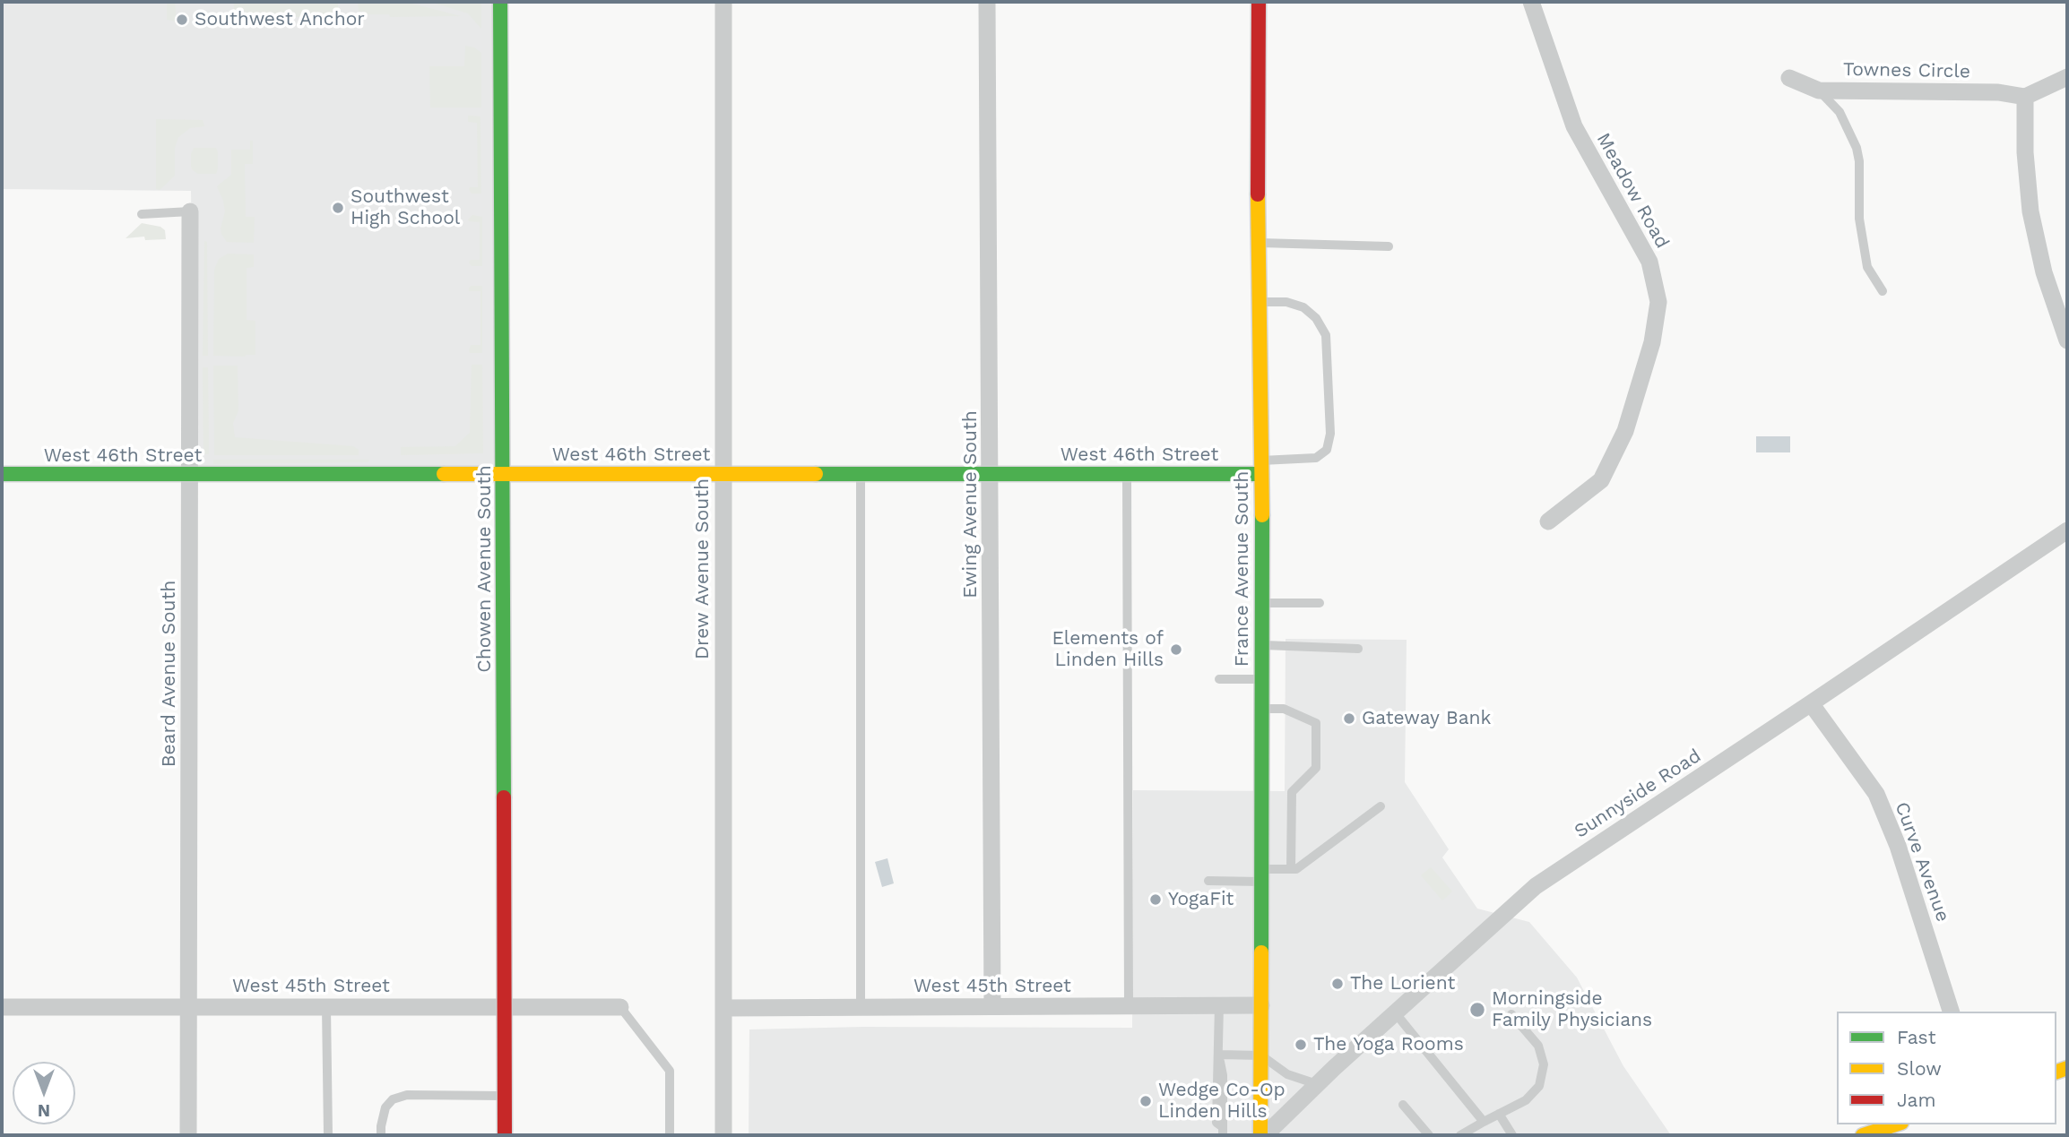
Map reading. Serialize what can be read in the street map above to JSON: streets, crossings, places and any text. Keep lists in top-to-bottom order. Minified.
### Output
{"streets":{"street":["Townes Circle","Meadow Road","West 46th Street","Ewing Avenue South","Chowen Avenue South","Drew Avenue South","France Avenue South","Beard Avenue South","Sunnyside Road","Curve Avenue","West 45th Street"]},"crossings":[["West 46th Street","Ewing Avenue South"],["West 46th Street","Chowen Avenue South"],["West 46th Street","Drew Avenue South"],["West 46th Street","France Avenue South"],["West 46th Street","Beard Avenue South"],["Ewing Avenue South","West 45th Street"],["Chowen Avenue South","West 45th Street"],["Drew Avenue South","West 45th Street"],["France Avenue South","Sunnyside Road"],["France Avenue South","West 45th Street"],["Beard Avenue South","West 45th Street"],["Sunnyside Road","Curve Avenue"]],"places":["Southwest Anchor","Southwest High School","Elements of Linden Hills","Gateway Bank","YogaFit","The Lorient","Morningside Family Physicians","The Yoga Rooms","Wedge Co-Op Linden Hills"],"legend":["Fast","Slow","Jam"],"north":"bottom"}
